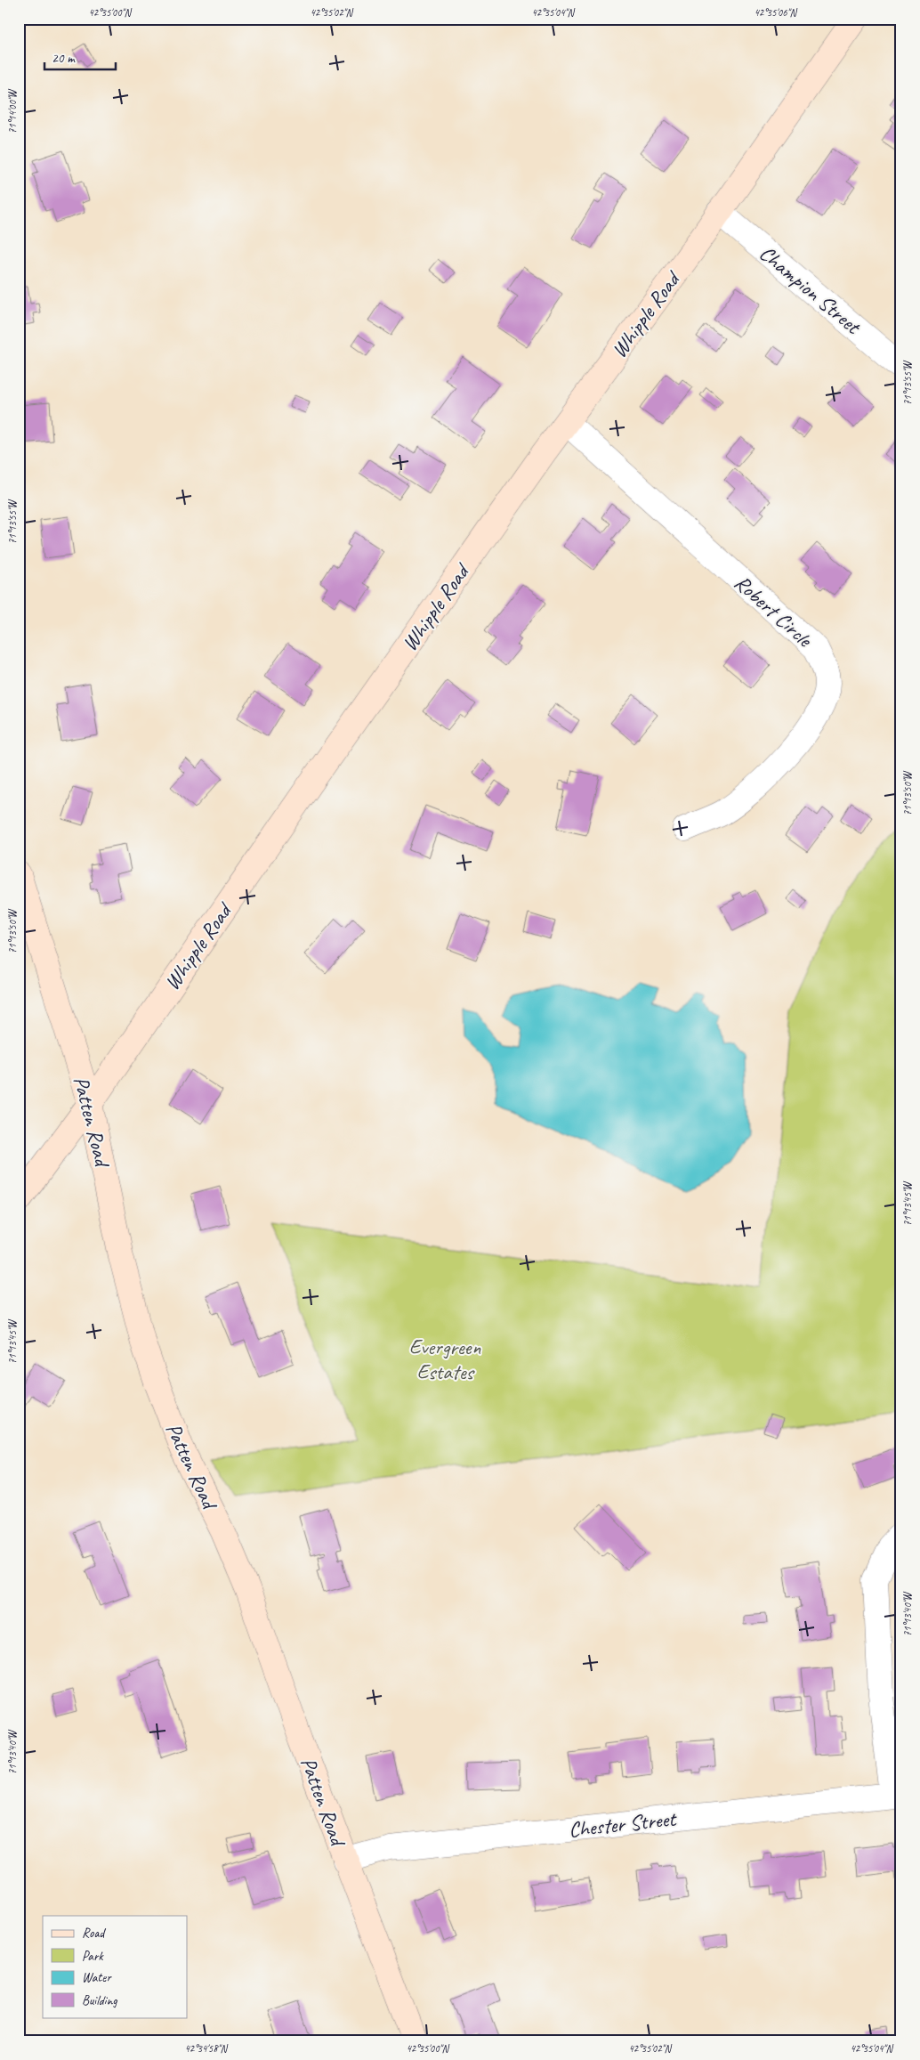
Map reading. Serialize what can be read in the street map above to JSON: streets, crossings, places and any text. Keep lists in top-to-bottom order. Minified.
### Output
{"streets":{"street":["Champion Street","Whipple Road","Robert Circle","Patten Road","Chester Street"]},"crossings":[["Champion Street","Whipple Road"],["Whipple Road","Robert Circle"],["Whipple Road","Patten Road"],["Patten Road","Chester Street"]],"parks":["Evergreen Estates"],"legend":["Road","Park","Water","Building"],"scale_bar":"20 m","coordinates":["42°35'00\"N","42°35'02\"N","42°35'04\"N","42°35'06\"N","71°14'00\"W","71°13'55\"W","71°13'50\"W","71°13'45\"W","71°13'40\"W","42°34'58\"N"]}
